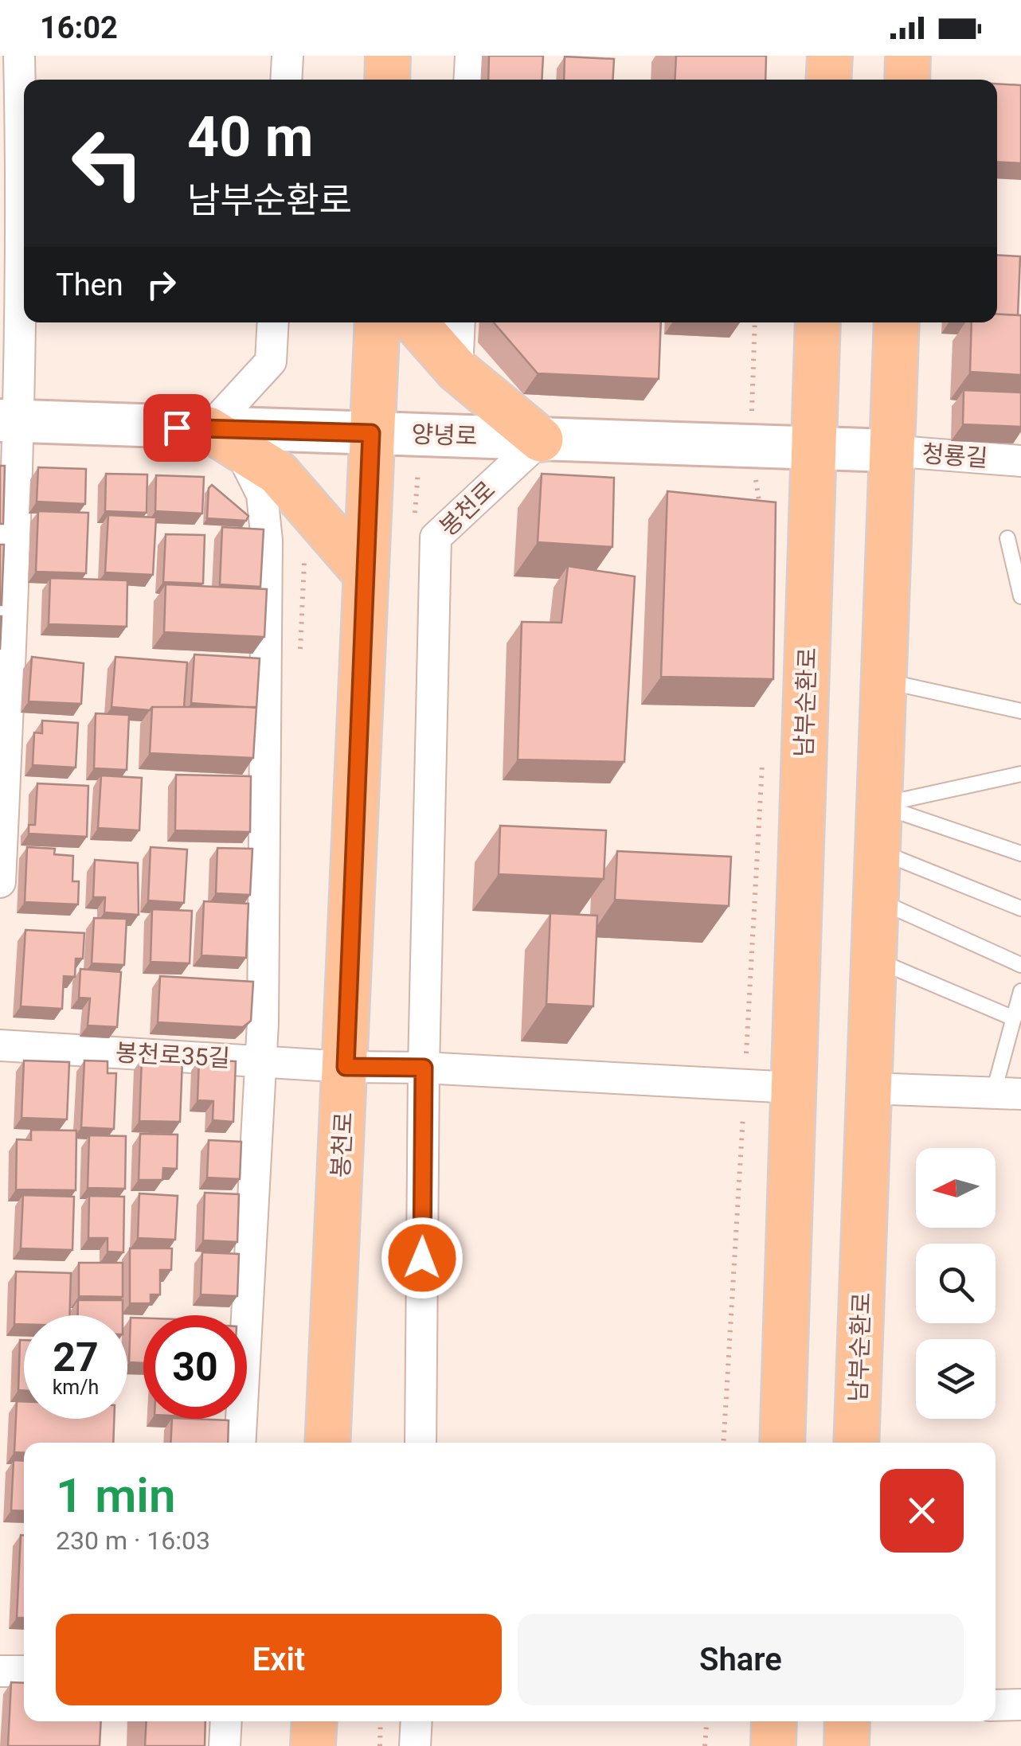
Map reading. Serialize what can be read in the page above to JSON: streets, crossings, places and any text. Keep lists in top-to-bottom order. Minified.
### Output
{"streets":{"main road":["양녕로","봉천로","남부순환로"],"street":["청룡길","봉천로35길"]},"crossings":[["양녕로","청룡길"],["양녕로","봉천로"],["양녕로","남부순환로"],["청룡길","남부순환로"],["봉천로","봉천로35길"]],"north":"left","page":{"status":"16:02","turn":["40 m","남부순환로"],"then":"Then","speed":"27 km/h","limit":"30","heading":["1 min","230 m · 16:03"],"buttons":["Exit","Share"]}}
